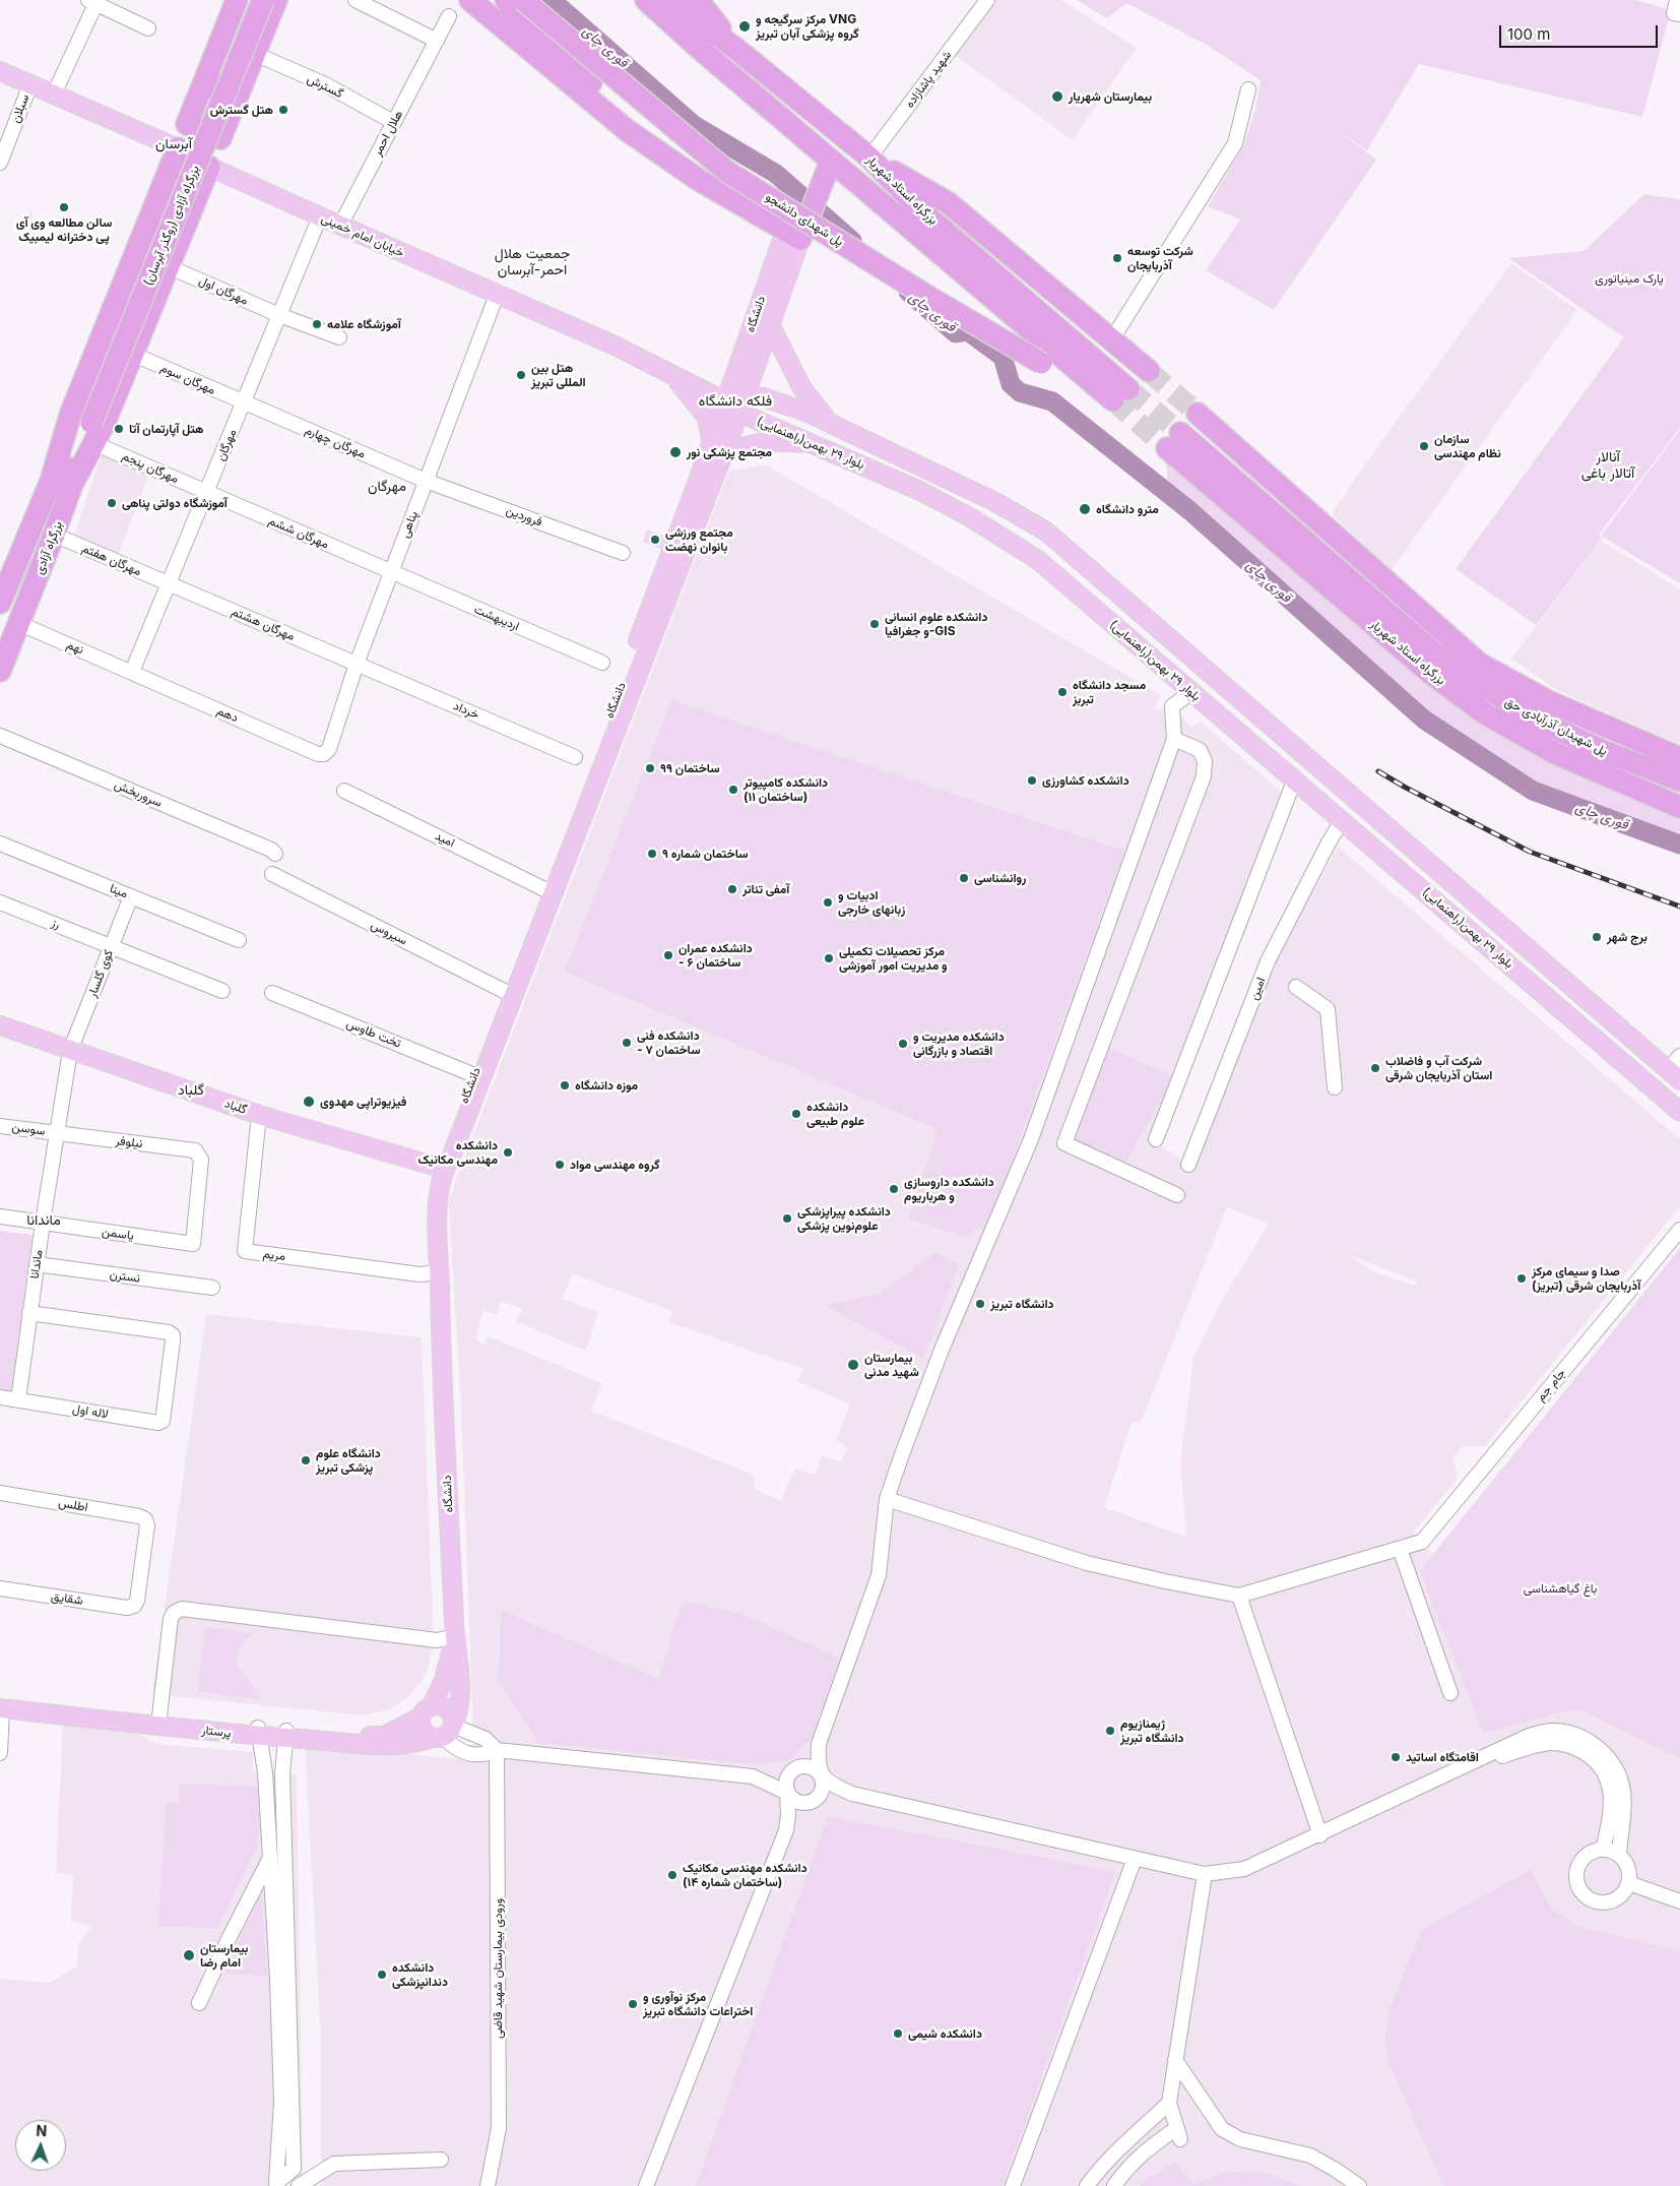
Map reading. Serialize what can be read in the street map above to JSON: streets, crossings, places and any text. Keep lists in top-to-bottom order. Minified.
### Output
{"streets":{"highway":["بزرگراه استاد شهریار","پل شهدای دانشجو","بزرگراه آزادی (روگذر آبرسان)","بزرگراه آزادی","پل شهیدان آذرآبادی حق"],"main road":["خیابان امام خمینی","دانشگاه","بلوار ٢٩ بهمن(راهنمایی)","گلباد","پرستار"],"street":["شهید پاشازاده","گسترش","سبلان","هلال احمر","مهرگان اول","مهرگان سوم","مهرگان چهارم","مهرگان","مهرگان پنجم","فروردین","پناهی","مهرگان ششم","مهرگان هفتم","اردیبهشت","مهرگان هشتم","نهم","خرداد","دهم","سروربخش","امید","مینا","رز","سیروس","کوی گلسار","امین","تخت طاوس","سوسن","نیلوفر","یاسمن","مریم","ماندانا","نسترن","جام جم","لاله اول","اطلس","شقایق","ورودی بیمارستان شهید قاضی"]},"crossings":[["شهید پاشازاده","بزرگراه استاد شهریار"],["گسترش","هلال احمر"],["سبلان","خیابان امام خمینی"],["هلال احمر","خیابان امام خمینی"],["بزرگراه استاد شهریار","پل شهدای دانشجو"],["بزرگراه استاد شهریار","پل شهیدان آذرآبادی حق"],["بزرگراه آزادی (روگذر آبرسان)","مهرگان پنجم"],["بزرگراه آزادی (روگذر آبرسان)","بزرگراه آزادی"],["خیابان امام خمینی","دانشگاه"],["خیابان امام خمینی","بلوار ٢٩ بهمن(راهنمایی)"],["خیابان امام خمینی","مهرگان"],["خیابان امام خمینی","پناهی"],["مهرگان اول","مهرگان"],["دانشگاه","بلوار ٢٩ بهمن(راهنمایی)"],["دانشگاه","امید"],["دانشگاه","سیروس"],["دانشگاه","تخت طاوس"],["دانشگاه","گلباد"],["دانشگاه","مریم"],["دانشگاه","پرستار"],["مهرگان سوم","مهرگان چهارم"],["مهرگان سوم","مهرگان"],["مهرگان چهارم","مهرگان"],["مهرگان چهارم","فروردین"],["مهرگان چهارم","پناهی"],["بلوار ٢٩ بهمن(راهنمایی)","امین"],["مهرگان","مهرگان پنجم"],["مهرگان","مهرگان ششم"],["مهرگان","مهرگان هفتم"],["مهرگان","مهرگان هشتم"],["مهرگان","نهم"],["مهرگان","دهم"],["مهرگان پنجم","مهرگان ششم"],["مهرگان پنجم","بزرگراه آزادی"],["فروردین","پناهی"],["پناهی","مهرگان ششم"],["پناهی","اردیبهشت"],["پناهی","مهرگان هشتم"],["پناهی","خرداد"],["پناهی","دهم"],["مهرگان ششم","اردیبهشت"],["بزرگراه آزادی","مهرگان هفتم"],["بزرگراه آزادی","نهم"],["مهرگان هفتم","مهرگان هشتم"],["مهرگان هشتم","خرداد"],["نهم","دهم"],["مینا","کوی گلسار"],["رز","کوی گلسار"],["کوی گلسار","گلباد"],["کوی گلسار","ماندانا"],["گلباد","مریم"],["گلباد","ماندانا"],["سوسن","نیلوفر"],["سوسن","ماندانا"],["نیلوفر","یاسمن"],["نیلوفر","ماندانا"],["یاسمن","ماندانا"],["ماندانا","نسترن"],["ماندانا","لاله اول"],["اطلس","شقایق"]],"districts":["آبرسان","جمعیت هلال احمر-آبرسان","فلکه دانشگاه","آنالار آتالار باغی","مهرگان","گلباد","ماندانا"],"water":["قوری چای"],"parks":["پارک مینیاتوری","باغ گیاهشناسی"],"places":["مرکز سرگیجه و VNG گروه پزشکی آبان تبریز","بیمارستان شهریار","هتل گسترش","سالن مطالعه وی آی پی دخترانه لیمبیک","شرکت توسعه آذربایجان","آموزشگاه علامه","هتل بین المللی تبریز","هتل آپارتمان آتا","سازمان نظام مهندسی","مجتمع پزشکی نور","آموزشگاه دولتی پناهی","مترو دانشگاه","مجتمع ورزشی بانوان نهضت","دانشکده علوم انسانی و جغرافیا-GIS","مسجد دانشگاه تبربز","ساختمان ۹۹","دانشکده کشاورزی","دانشکده کامپیوتر (ساختمان ۱۱)","ساختمان شماره ۹","روانشناسی","آمفی تئاتر","ادبیات و زبانهای خارجی","برج شهر","دانشکده عمران - ساختمان ۶","مرکز تحصیلات تکمیلی و مدیریت امور آموزشی","دانشکده فنی - ساختمان ۷","دانشکده مدیریت و اقتصاد و بازرگانی","شرکت آب و فاضلاب استان آذربایجان شرقی","موزه دانشگاه","فیزیوتراپی مهدوی","دانشکده علوم طبیعی","دانشکده مهندسی مکانیک","گروه مهندسی مواد","دانشکده داروسازی و هرباریوم","دانشکده پیراپزشکی علوم‌نوین پزشکی","صدا و سیمای مرکز آذربایجان شرقی (تبریز)","دانشگاه تبریز","بیمارستان شهید مدنی","دانشگاه علوم پزشکی تبریز","ژیمنازیوم دانشگاه تبریز","اقامتگاه اساتید","دانشکده مهندسی مکانیک (ساختمان شماره ۱۴)","بیمارستان امام رضا","دانشکده دندانپزشکی","مرکز نوآوری و اختراعات دانشگاه تبریز","دانشکده شیمی"],"scale_bar":"100 m","north":"top"}
